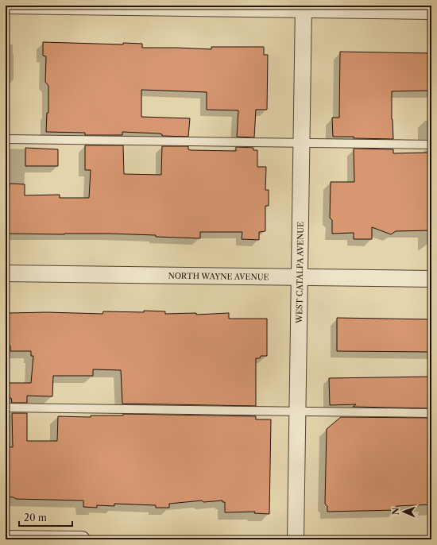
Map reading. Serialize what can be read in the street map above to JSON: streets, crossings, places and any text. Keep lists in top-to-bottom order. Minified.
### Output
{"streets":{"street":["WEST CATALPA AVENUE","NORTH WAYNE AVENUE"]},"crossings":[["WEST CATALPA AVENUE","NORTH WAYNE AVENUE"]],"scale_bar":"20 m","north":"left"}
